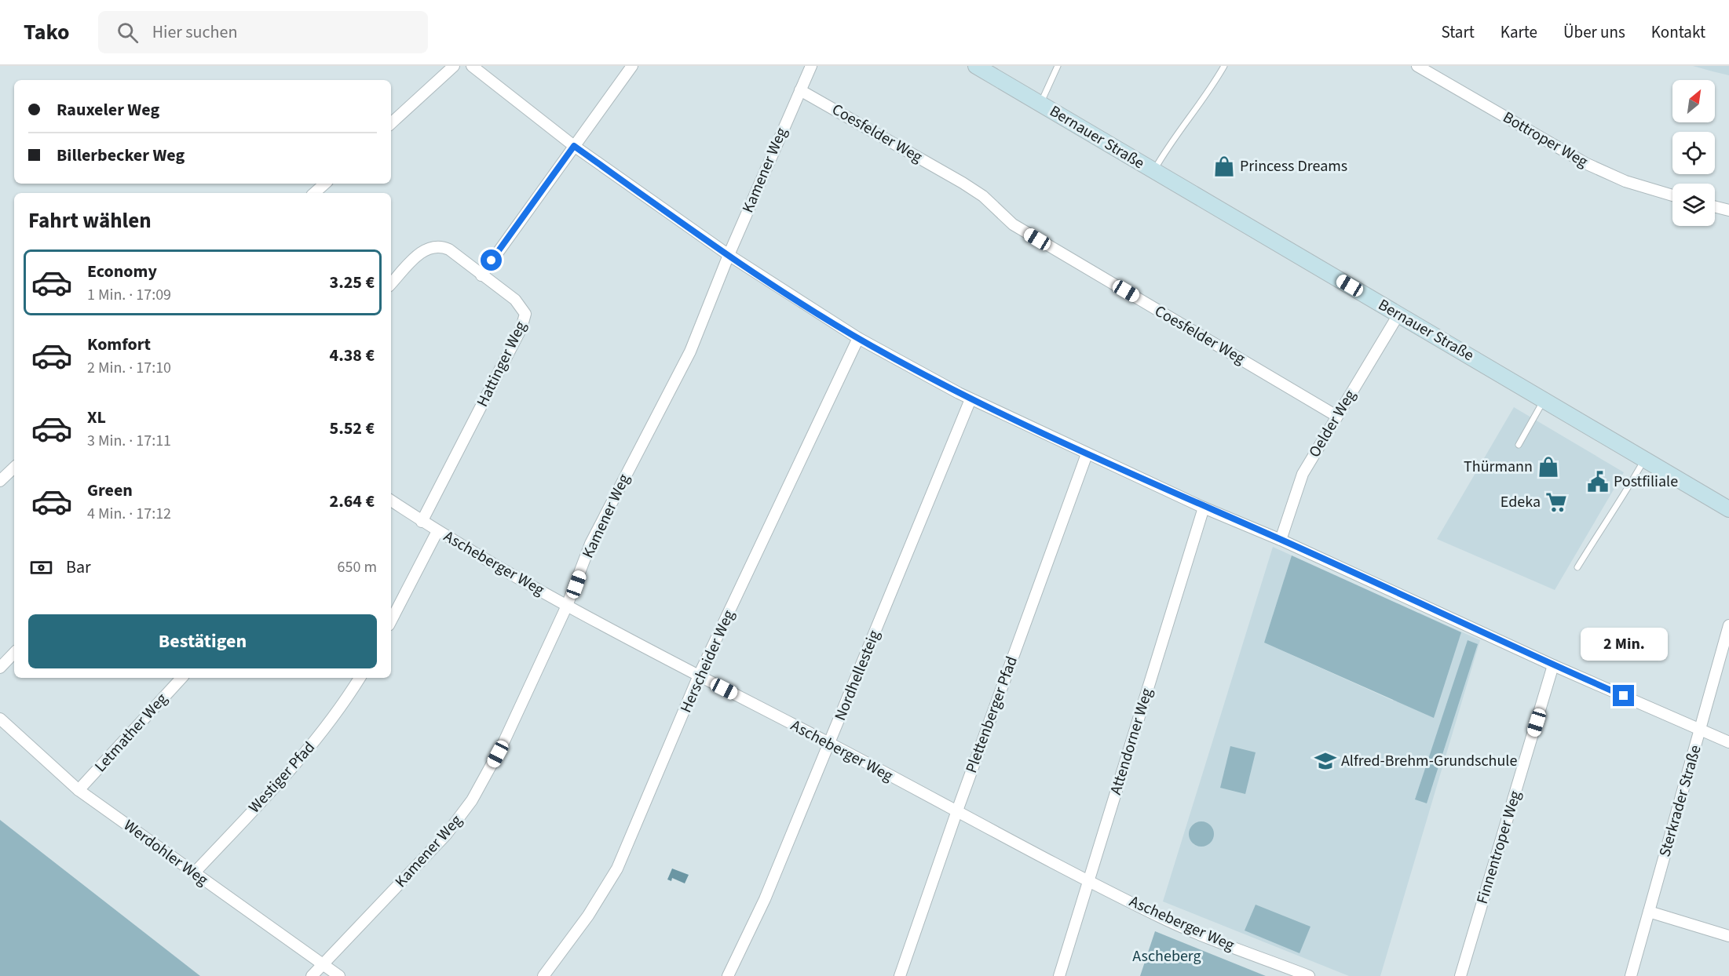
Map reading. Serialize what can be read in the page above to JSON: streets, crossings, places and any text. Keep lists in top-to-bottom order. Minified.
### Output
{"streets":{"main road":["Bernauer Straße"],"street":["Coesfelder Weg","Bottroper Weg","Kamener Weg","Hattinger Weg","Oelder Weg","Ascheberger Weg","Herscheider Weg","Nordhellesteig","Plettenberger Pfad","Letmather Weg","Attendorner Weg","Westiger Pfad","Sterkrader Straße","Finnentroper Weg","Werdohler Weg"]},"crossings":[["Coesfelder Weg","Kamener Weg"],["Coesfelder Weg","Oelder Weg"],["Bernauer Straße","Oelder Weg"],["Kamener Weg","Ascheberger Weg"],["Kamener Weg","Werdohler Weg"],["Hattinger Weg","Ascheberger Weg"],["Ascheberger Weg","Herscheider Weg"],["Ascheberger Weg","Nordhellesteig"],["Ascheberger Weg","Plettenberger Pfad"],["Ascheberger Weg","Attendorner Weg"],["Letmather Weg","Werdohler Weg"],["Westiger Pfad","Werdohler Weg"]],"parks":["Ascheberg"],"places":{"shop":["Princess Dreams","Thürmann"],"public building":["Postfiliale"],"supermarket":["Edeka"],"school or university":["Alfred-Brehm-Grundschule"]},"north":"top right","page":{"header":"Tako","search":"Hier suchen","nav":["Start","Karte","Über uns","Kontakt"],"banner":["Rauxeler Weg","Billerbecker Weg"],"heading":"Fahrt wählen","list":[{"name":"Economy","note":"1 Min. · 17:09","value":"3.25 €"},{"name":"Komfort","note":"2 Min. · 17:10","value":"4.38 €"},{"name":"XL","note":"3 Min. · 17:11","value":"5.52 €"},{"name":"Green","note":"4 Min. · 17:12","value":"2.64 €"}],"pay":["Bar","650 m"],"buttons":"Bestätigen","bubble":"2 Min."}}
